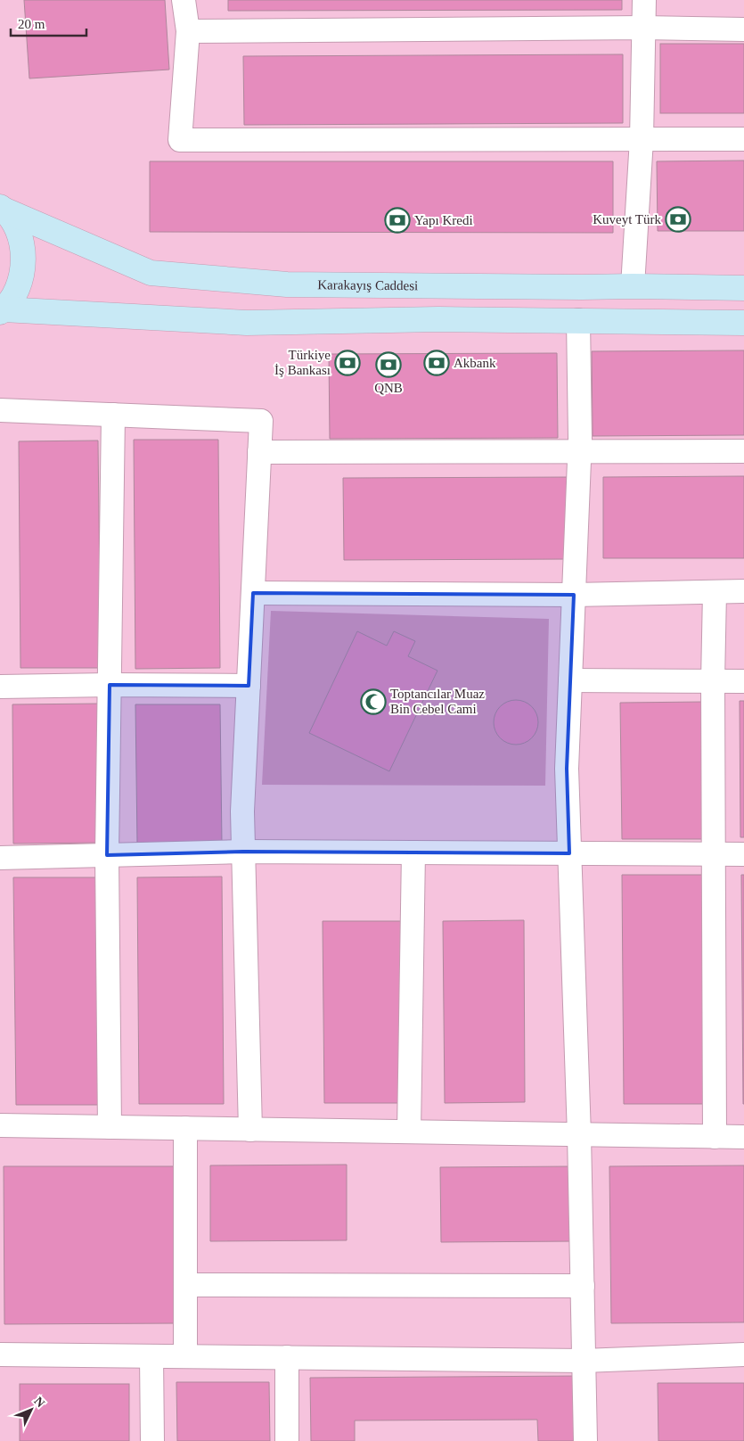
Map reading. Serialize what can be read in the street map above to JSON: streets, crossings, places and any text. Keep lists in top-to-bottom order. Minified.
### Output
{"streets":{"main road":["Karakayış Caddesi"]},"places":{"bank":["Kuveyt Türk","Yapı Kredi","Türkiye İş Bankası","Akbank","QNB"],"mosque":["Toptancılar Muaz Bin Cebel Cami"]},"scale_bar":"20 m","north":"top right"}
